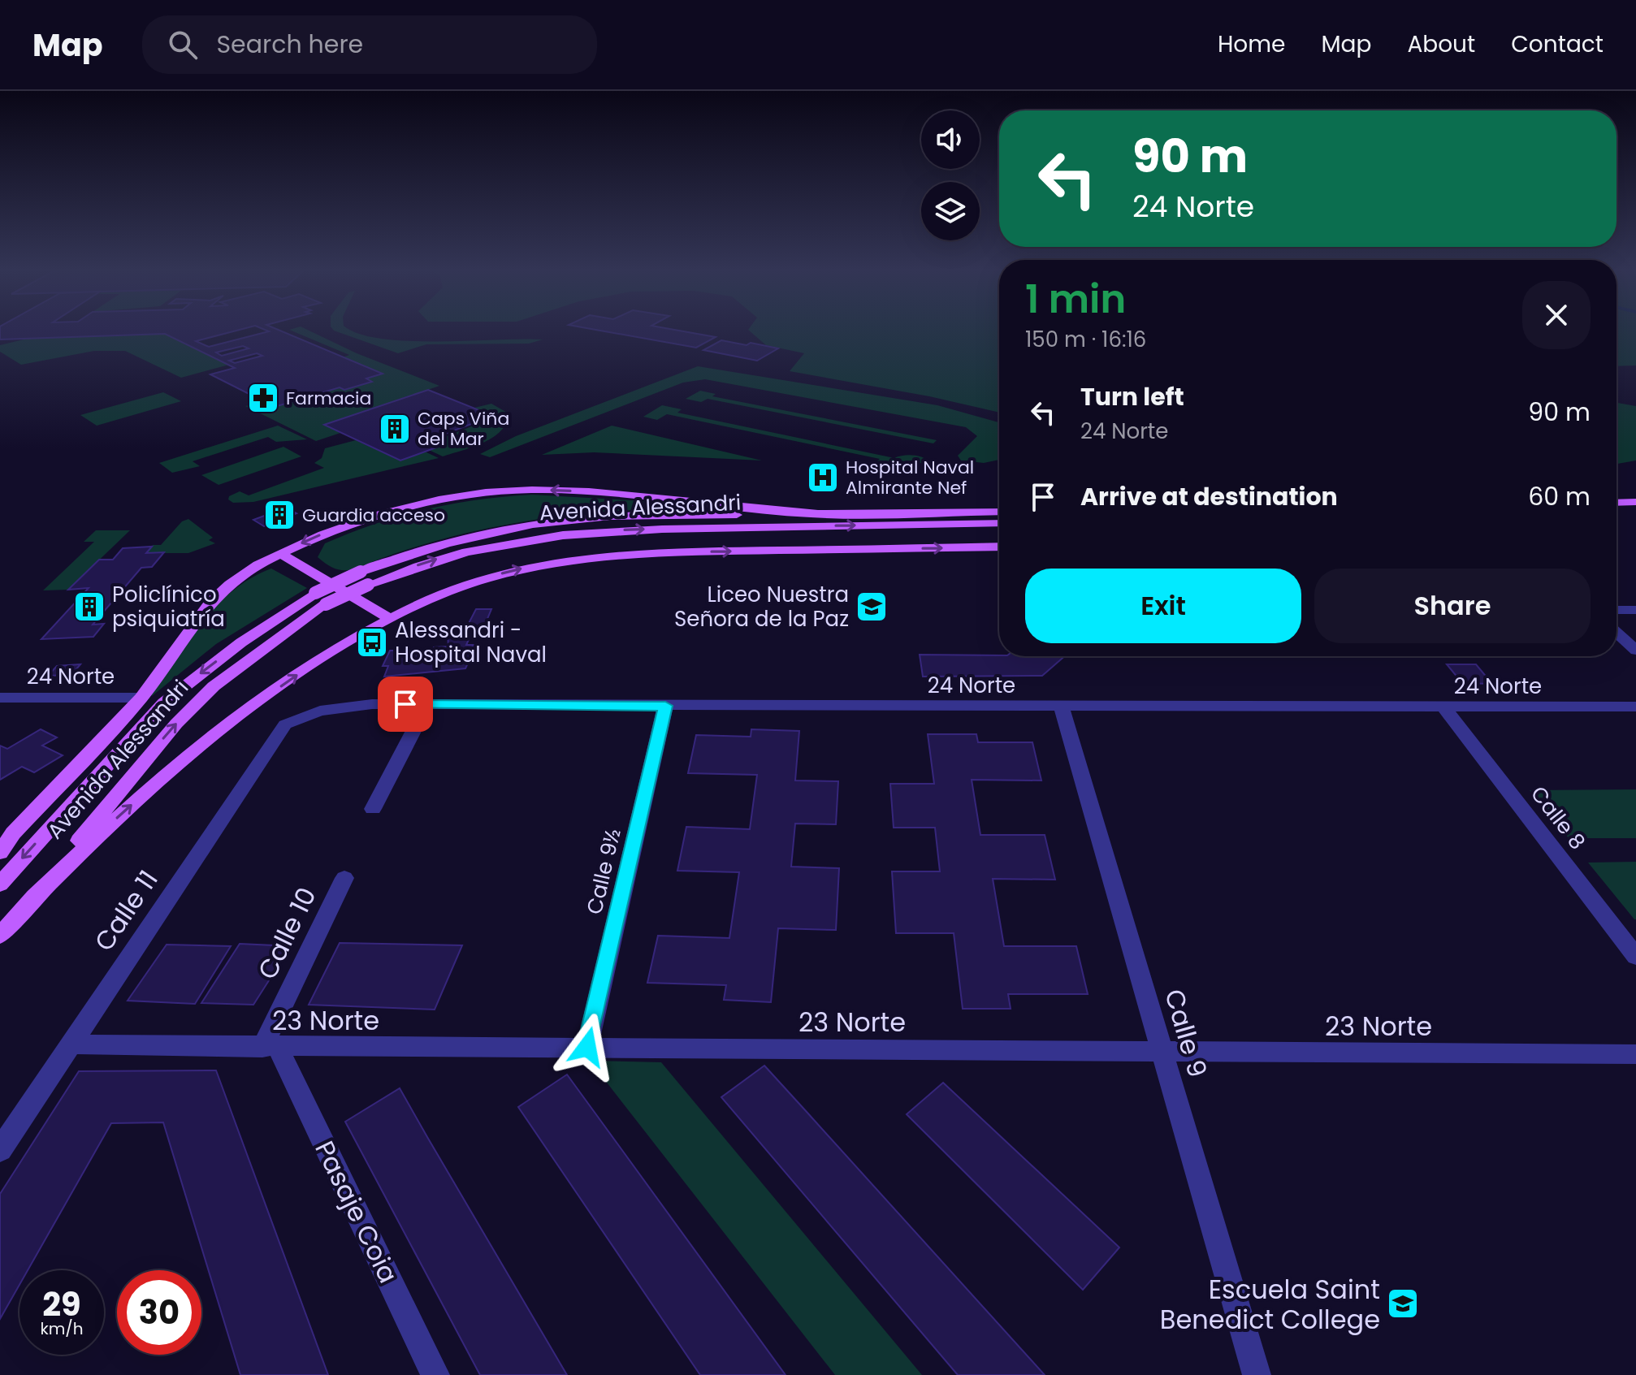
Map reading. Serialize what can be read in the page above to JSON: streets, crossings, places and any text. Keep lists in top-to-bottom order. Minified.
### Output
{"streets":{"main road":["Avenida Alessandri"],"street":["24 Norte","Calle 8","Calle 9½","Calle 11","Calle 10","23 Norte","Calle 9","Pasaje Coia"]},"crossings":[["24 Norte","Calle 8"],["24 Norte","Calle 9½"],["24 Norte","Calle 11"],["24 Norte","Calle 9"],["Calle 9½","23 Norte"],["Calle 11","23 Norte"],["Calle 10","23 Norte"],["Calle 10","Pasaje Coia"],["23 Norte","Calle 9"],["23 Norte","Pasaje Coia"]],"places":{"pharmacy":["Farmacia"],"building":["Caps Viña del Mar","Guardia acceso","Policlínico psiquiatría"],"hospital":["Hospital Naval Almirante Nef"],"school or university":["Liceo Nuestra Señora de la Paz","Escuela Saint Benedict College"],"bus stop":["Alessandri - Hospital Naval"]},"page":{"header":"Map","search":"Search here","nav":["Home","Map","About","Contact"],"turn":["90 m","24 Norte"],"heading":["1 min","150 m · 16:16"],"list":[{"name":"Turn left","note":"24 Norte","value":"90 m"},{"name":"Arrive at destination","value":"60 m"}],"buttons":["Exit","Share"],"speed":"29 km/h","limit":"30"}}
